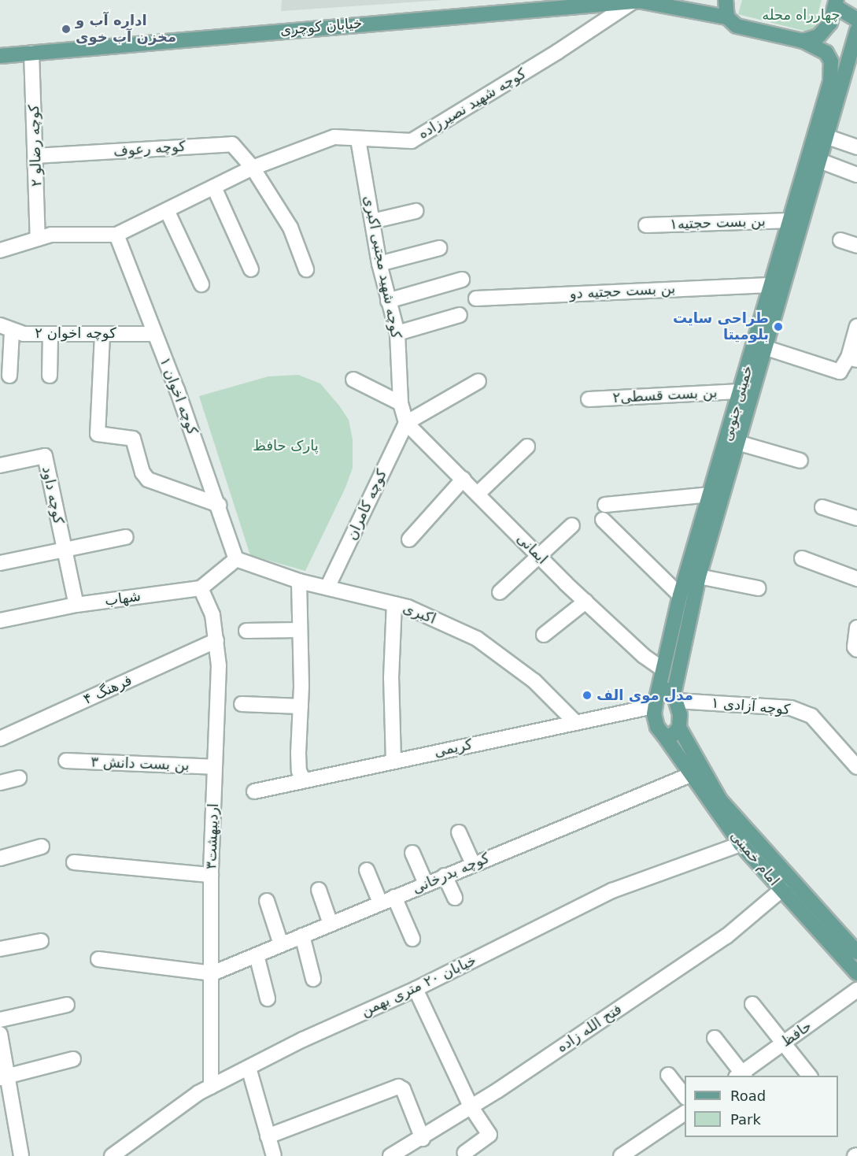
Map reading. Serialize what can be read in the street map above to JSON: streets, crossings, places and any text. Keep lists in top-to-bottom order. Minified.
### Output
{"streets":{"main road":["خیابان کوچری","خمینی جنوبی","امام خمینی"],"street":["کوچه شهید نصیرزاده","کوچه رضالو ۲","کوچه رعوف","بن بست حجتیه۱","کوچه شهید مجتبی اکبری","بن بست حجتیه دو","کوچه اخوان ۲","بن بست قسطی۲","کوچه اخوان ۱","کوچه داود","کوچه کامران","ایمانی","شهاب","اکبری","فرهنگ ۴","کوچه آزادی ۱","کریمی","بن بست دانش ۳","اردیبهشت۳","کوچه بدرخانی","خیابان ۲۰ متری بهمن","فتح الله زاده","حافظ"]},"crossings":[["خیابان کوچری","کوچه شهید نصیرزاده"],["خیابان کوچری","کوچه رضالو ۲"],["خیابان کوچری","خمینی جنوبی"],["کوچه شهید نصیرزاده","کوچه رعوف"],["کوچه شهید نصیرزاده","کوچه شهید مجتبی اکبری"],["کوچه شهید نصیرزاده","کوچه اخوان ۱"],["کوچه رضالو ۲","کوچه رعوف"],["بن بست حجتیه۱","خمینی جنوبی"],["کوچه شهید مجتبی اکبری","کوچه کامران"],["کوچه شهید مجتبی اکبری","ایمانی"],["بن بست حجتیه دو","خمینی جنوبی"],["کوچه اخوان ۲","کوچه اخوان ۱"],["بن بست قسطی۲","خمینی جنوبی"],["کوچه اخوان ۱","اکبری"],["خمینی جنوبی","ایمانی"],["خمینی جنوبی","کوچه آزادی ۱"],["خمینی جنوبی","کریمی"],["خمینی جنوبی","امام خمینی"],["کوچه داود","شهاب"],["کوچه کامران","ایمانی"],["کوچه کامران","اکبری"],["شهاب","اردیبهشت۳"],["اکبری","کریمی"],["فرهنگ ۴","اردیبهشت۳"],["کریمی","امام خمینی"],["بن بست دانش ۳","اردیبهشت۳"],["اردیبهشت۳","کوچه بدرخانی"],["اردیبهشت۳","خیابان ۲۰ متری بهمن"],["امام خمینی","کوچه بدرخانی"],["امام خمینی","خیابان ۲۰ متری بهمن"],["امام خمینی","فتح الله زاده"]],"parks":["چهارراه محله","پارک حافظ"],"places":["اداره آب و مخزن آب خوی","طراحی سایت بلومیتا","مدل موی الف"],"legend":["Road","Park"]}
